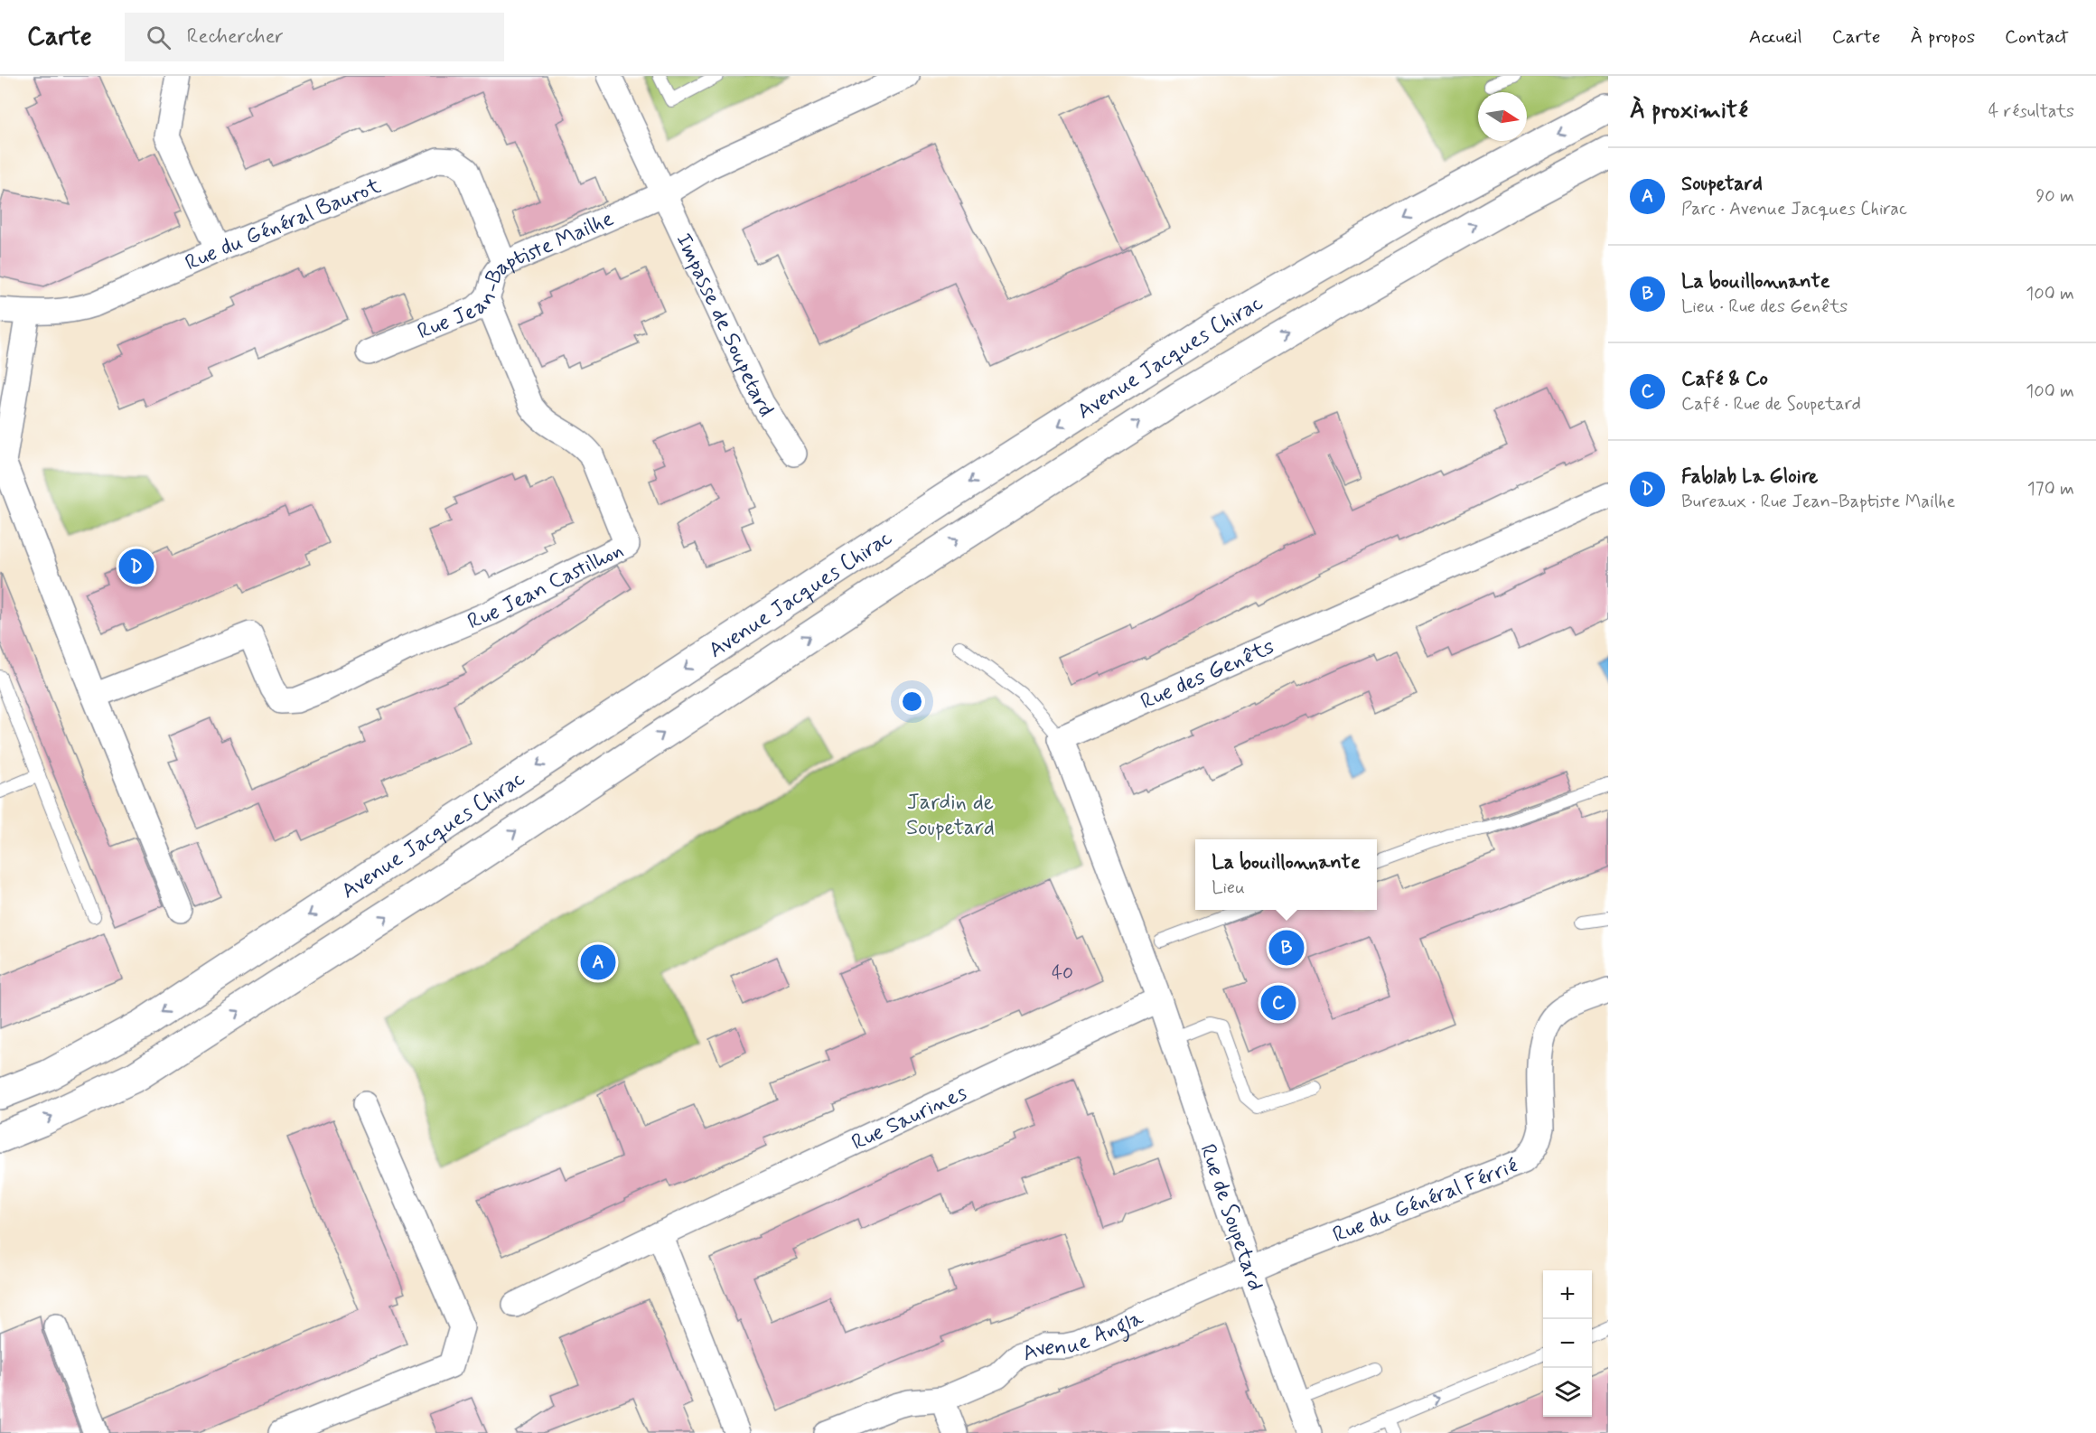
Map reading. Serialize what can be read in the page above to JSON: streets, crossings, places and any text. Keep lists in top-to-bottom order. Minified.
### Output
{"streets":{"main road":["Avenue Jacques Chirac"],"street":["Rue du Général Baurot","Rue Jean-Baptiste Mailhe","Impasse de Soupetard","Rue Jean Castilhon","Rue des Genêts","Rue Saurines","Rue du Général Férrié","Rue de Soupetard","Avenue Angla"]},"crossings":[["Rue du Général Baurot","Rue Jean-Baptiste Mailhe"],["Rue Jean-Baptiste Mailhe","Impasse de Soupetard"],["Rue Jean-Baptiste Mailhe","Rue Jean Castilhon"],["Rue Saurines","Rue de Soupetard"],["Rue du Général Férrié","Rue de Soupetard"],["Rue du Général Férrié","Avenue Angla"],["Rue de Soupetard","Avenue Angla"]],"parks":["Jardin de Soupetard"],"house_numbers":["40"],"north":"right","page":{"header":"Carte","search":"Rechercher","nav":["Accueil","Carte","À propos","Contact"],"heading":["À proximité","4 résultats"],"list":[{"mark":"A","name":"Soupetard","note":"Parc · Avenue Jacques Chirac","value":"90 m"},{"mark":"B","name":"La bouillonnante","note":"Lieu · Rue des Genêts","value":"100 m"},{"mark":"C","name":"Café & Co","note":"Café · Rue de Soupetard","value":"100 m"},{"mark":"D","name":"Fablab La Gloire","note":"Bureaux · Rue Jean-Baptiste Mailhe","value":"170 m"}],"pins":["D","B","A","C"],"popup":["La bouillonnante","Lieu"],"map_buttons":["+","−"]}}
